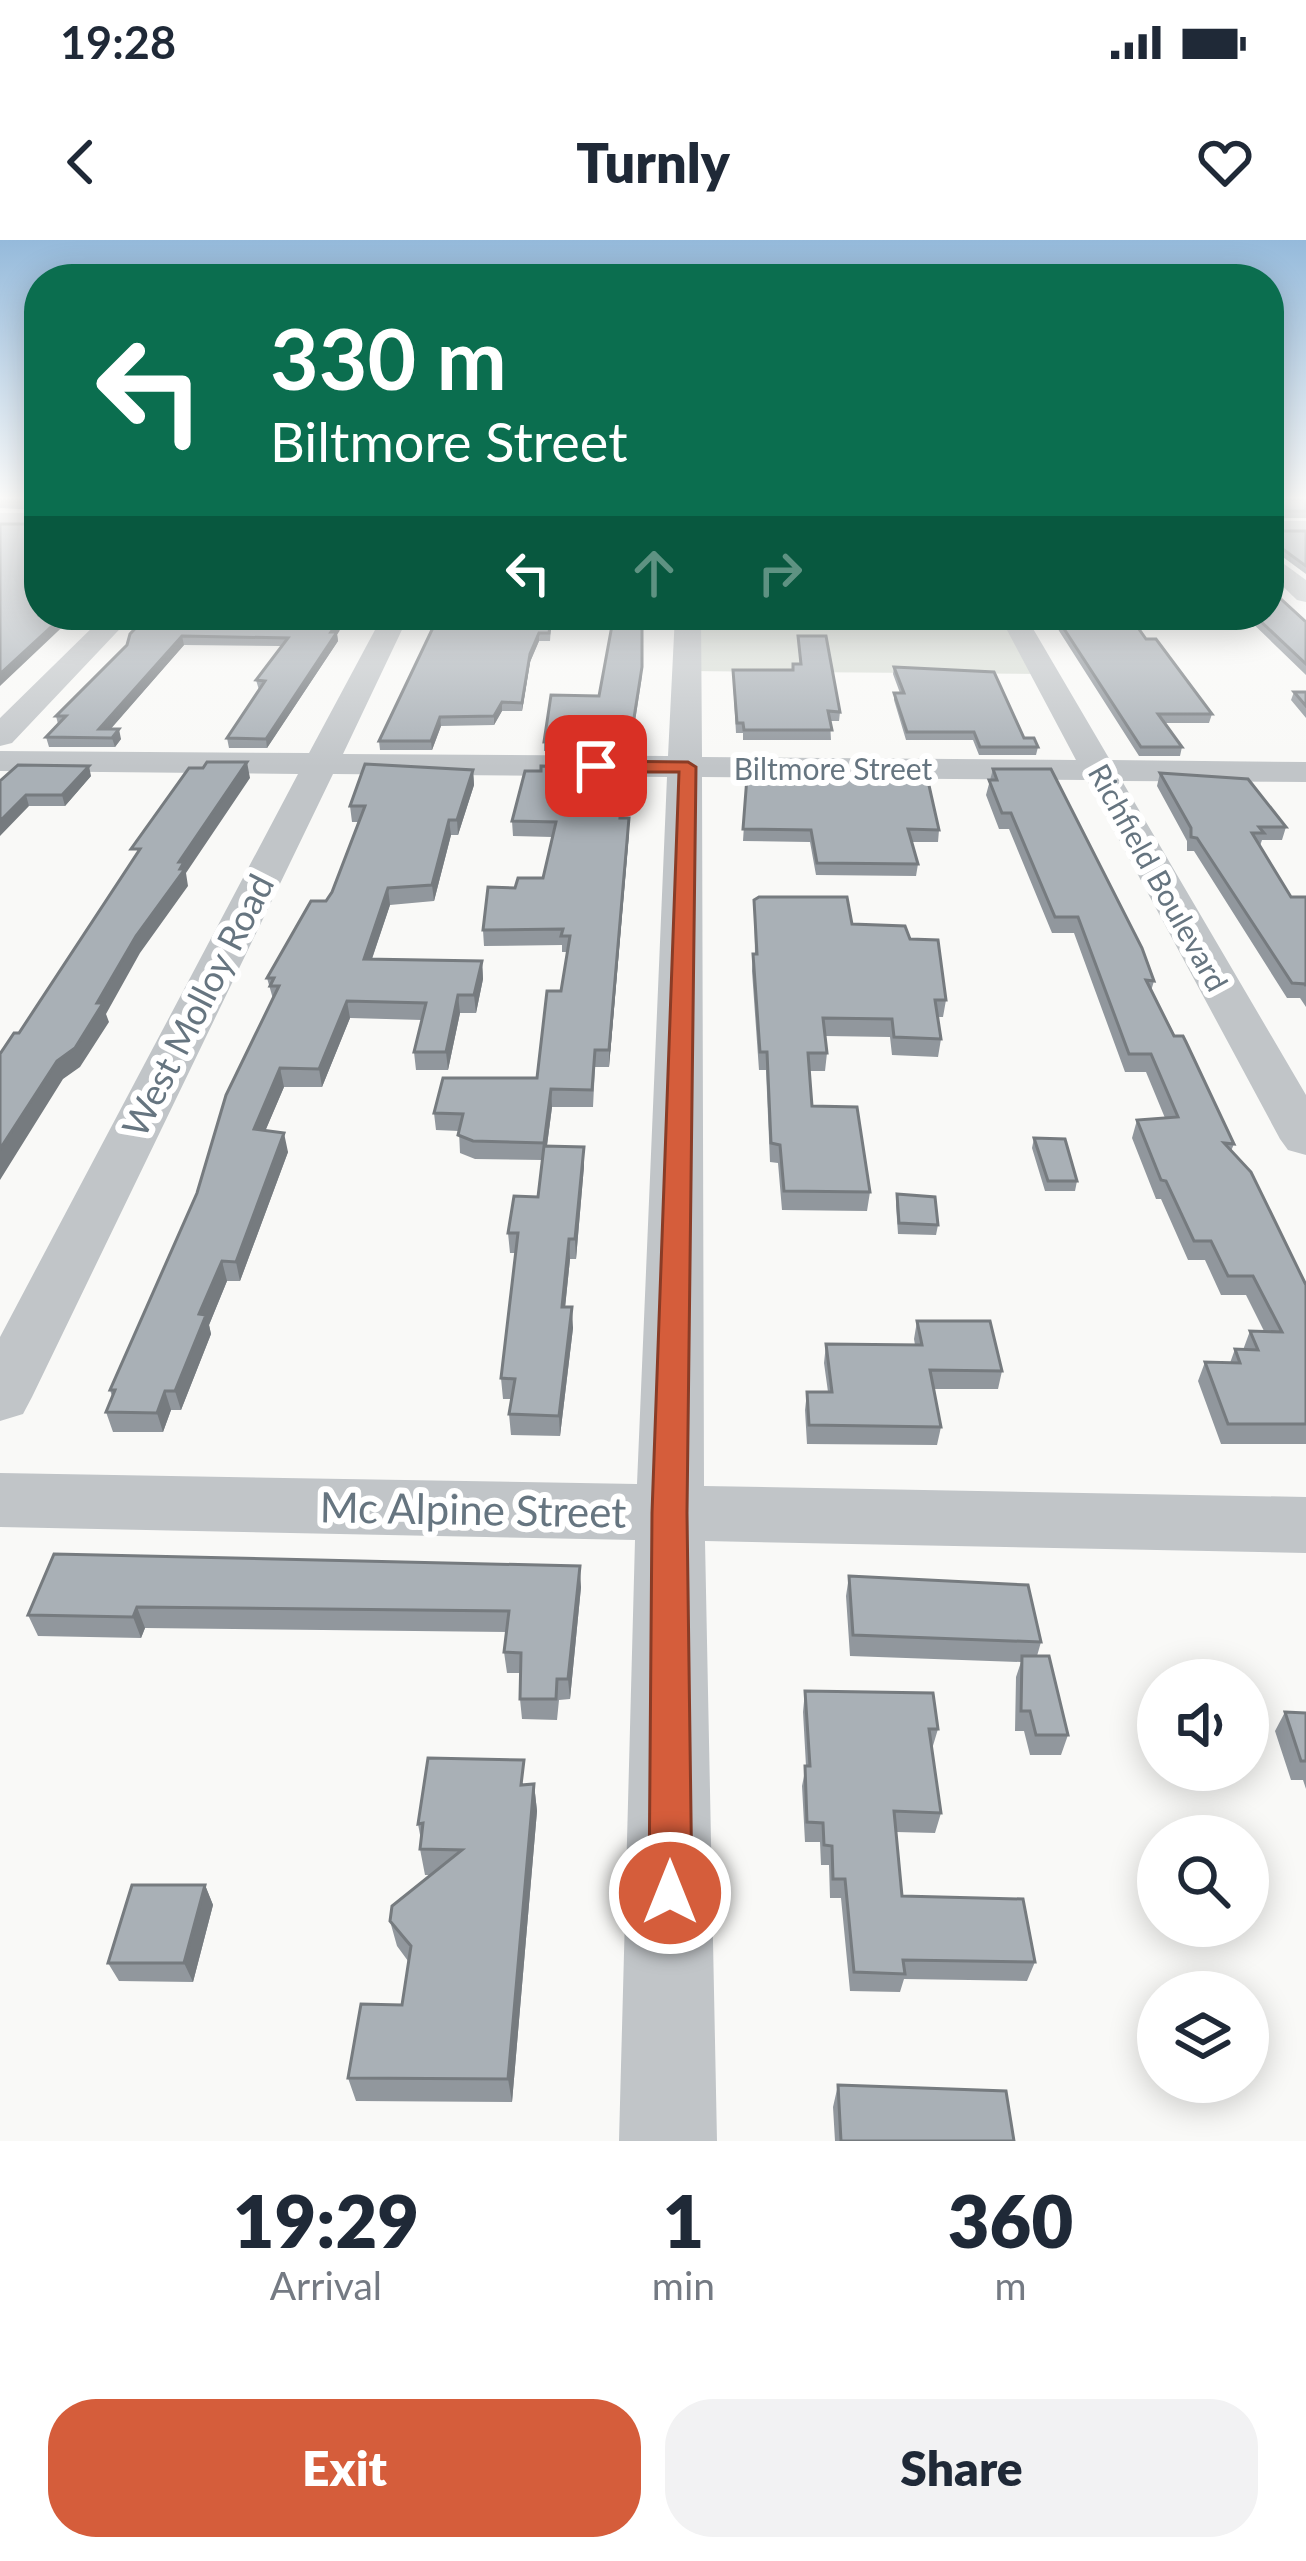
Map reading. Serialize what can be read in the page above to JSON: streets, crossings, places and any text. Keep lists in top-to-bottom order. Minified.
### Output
{"streets":{"street":["Biltmore Street","Richfield Boulevard","West Molloy Road","Mc Alpine Street"]},"crossings":[["Biltmore Street","Richfield Boulevard"],["Biltmore Street","West Molloy Road"]],"page":{"status":"19:28","header":"Turnly","turn":["330 m","Biltmore Street"],"eta":["19:29","Arrival","1","min","360","m"],"buttons":["Exit","Share"]}}
